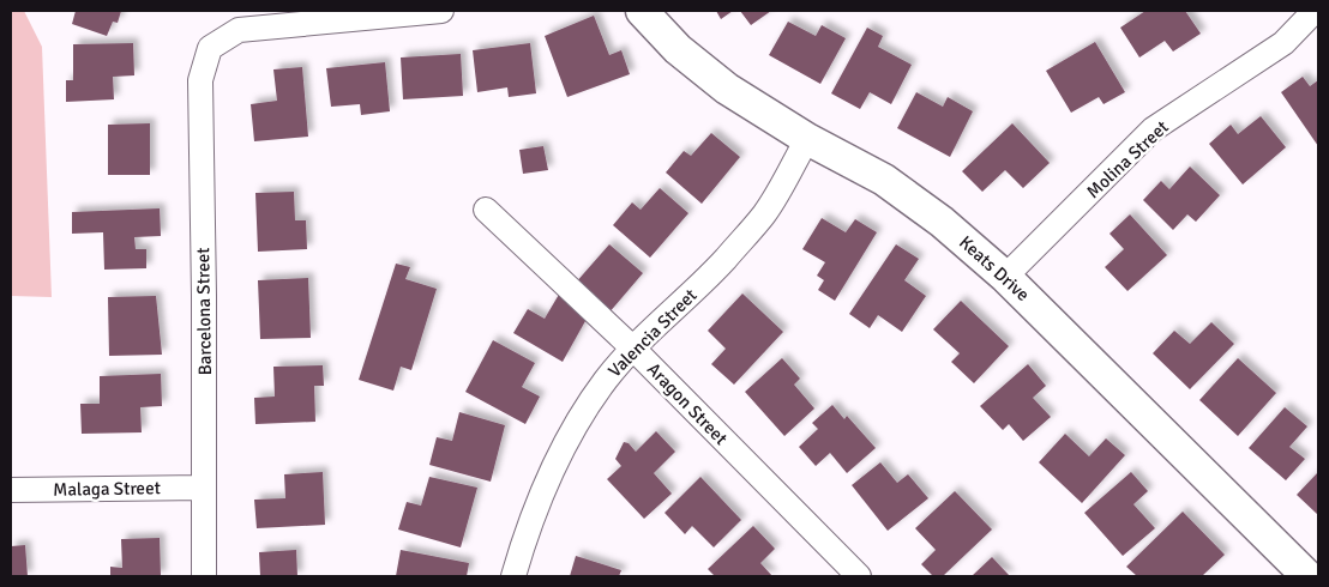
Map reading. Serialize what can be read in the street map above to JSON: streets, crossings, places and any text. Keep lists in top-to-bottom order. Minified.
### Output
{"streets":{"street":["Molina Street","Keats Drive","Barcelona Street","Valencia Street","Aragon Street","Malaga Street"]},"crossings":[["Molina Street","Keats Drive"],["Keats Drive","Valencia Street"],["Barcelona Street","Malaga Street"],["Valencia Street","Aragon Street"]]}
